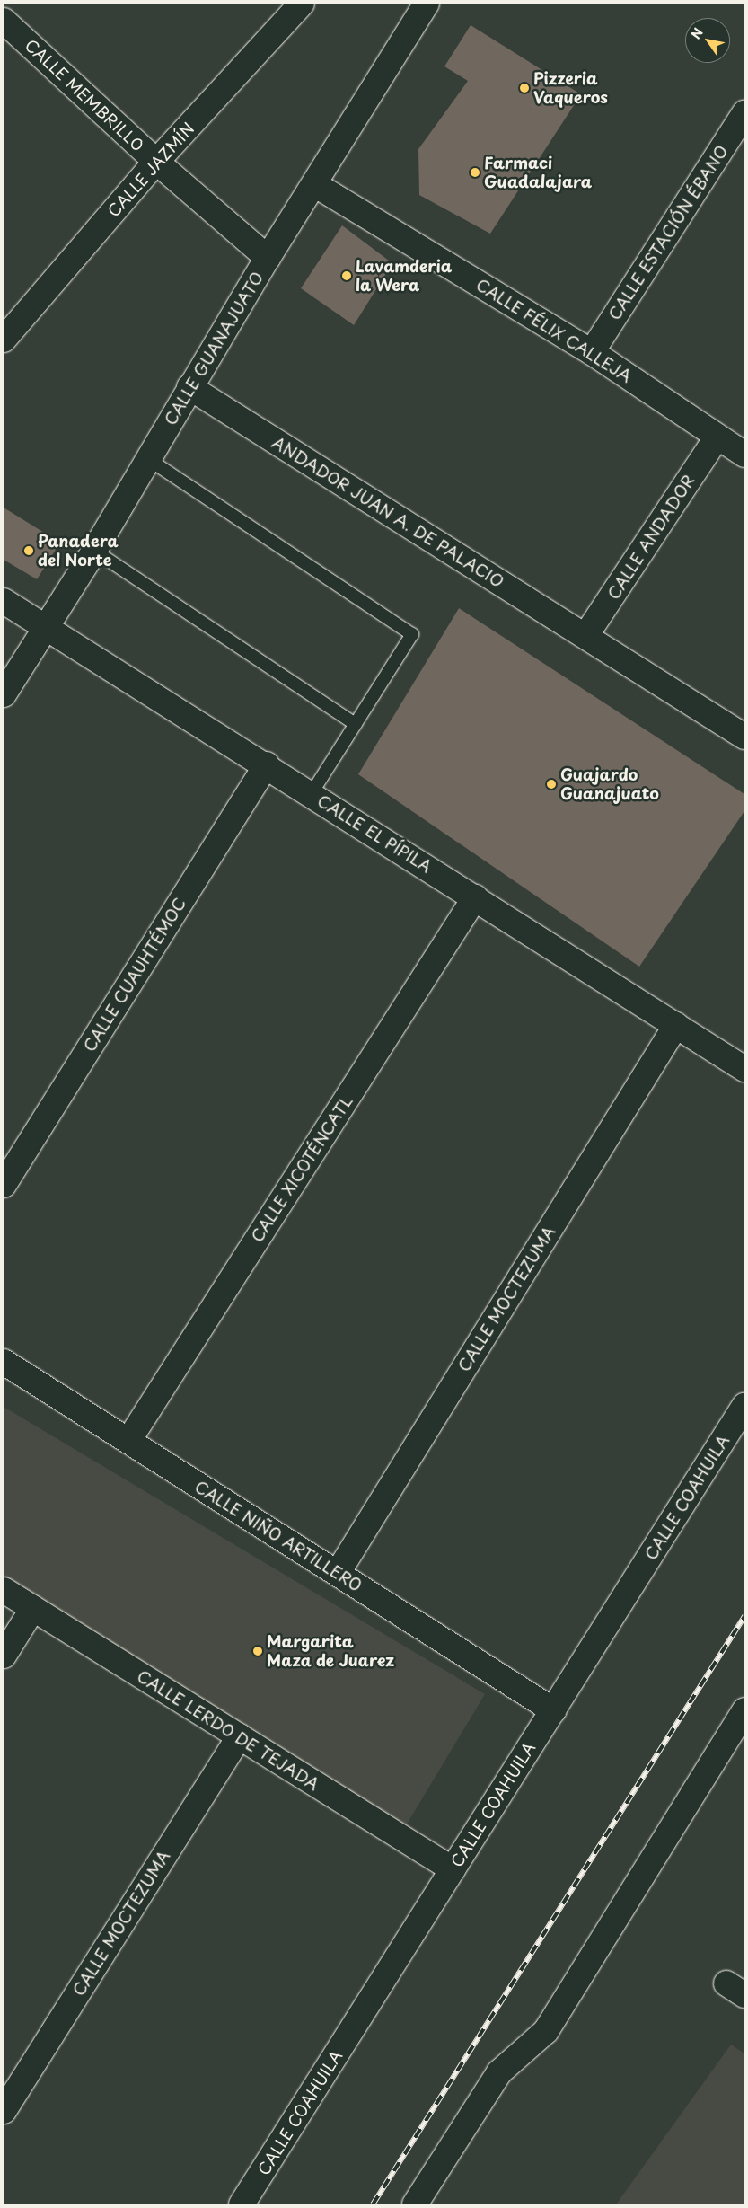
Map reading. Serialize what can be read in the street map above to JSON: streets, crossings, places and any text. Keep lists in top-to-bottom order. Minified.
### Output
{"streets":{"street":["CALLE MEMBRILLO","CALLE JAZMÍN","CALLE ESTACIÓN ÉBANO","CALLE FÉLIX CALLEJA","CALLE GUANAJUATO","ANDADOR JUAN A. DE PALACIO","CALLE ANDADOR","CALLE EL PÍPILA","CALLE CUAUHTÉMOC","CALLE XICOTÉNCATL","CALLE MOCTEZUMA","CALLE COAHUILA","CALLE NIÑO ARTILLERO","CALLE LERDO DE TEJADA"]},"crossings":[["CALLE MEMBRILLO","CALLE JAZMÍN"],["CALLE MEMBRILLO","CALLE GUANAJUATO"],["CALLE ESTACIÓN ÉBANO","CALLE FÉLIX CALLEJA"],["CALLE FÉLIX CALLEJA","CALLE GUANAJUATO"],["CALLE FÉLIX CALLEJA","CALLE ANDADOR"],["CALLE GUANAJUATO","ANDADOR JUAN A. DE PALACIO"],["CALLE GUANAJUATO","CALLE EL PÍPILA"],["ANDADOR JUAN A. DE PALACIO","CALLE ANDADOR"],["CALLE EL PÍPILA","CALLE CUAUHTÉMOC"],["CALLE EL PÍPILA","CALLE XICOTÉNCATL"],["CALLE EL PÍPILA","CALLE MOCTEZUMA"],["CALLE XICOTÉNCATL","CALLE NIÑO ARTILLERO"],["CALLE MOCTEZUMA","CALLE NIÑO ARTILLERO"],["CALLE MOCTEZUMA","CALLE LERDO DE TEJADA"],["CALLE COAHUILA","CALLE NIÑO ARTILLERO"],["CALLE COAHUILA","CALLE LERDO DE TEJADA"]],"places":["Pizzeria Vaqueros","Farmaci Guadalajara","Lavamderia la Wera","Panadera del Norte","Guajardo Guanajuato","Margarita Maza de Juarez"],"north":"top left"}
